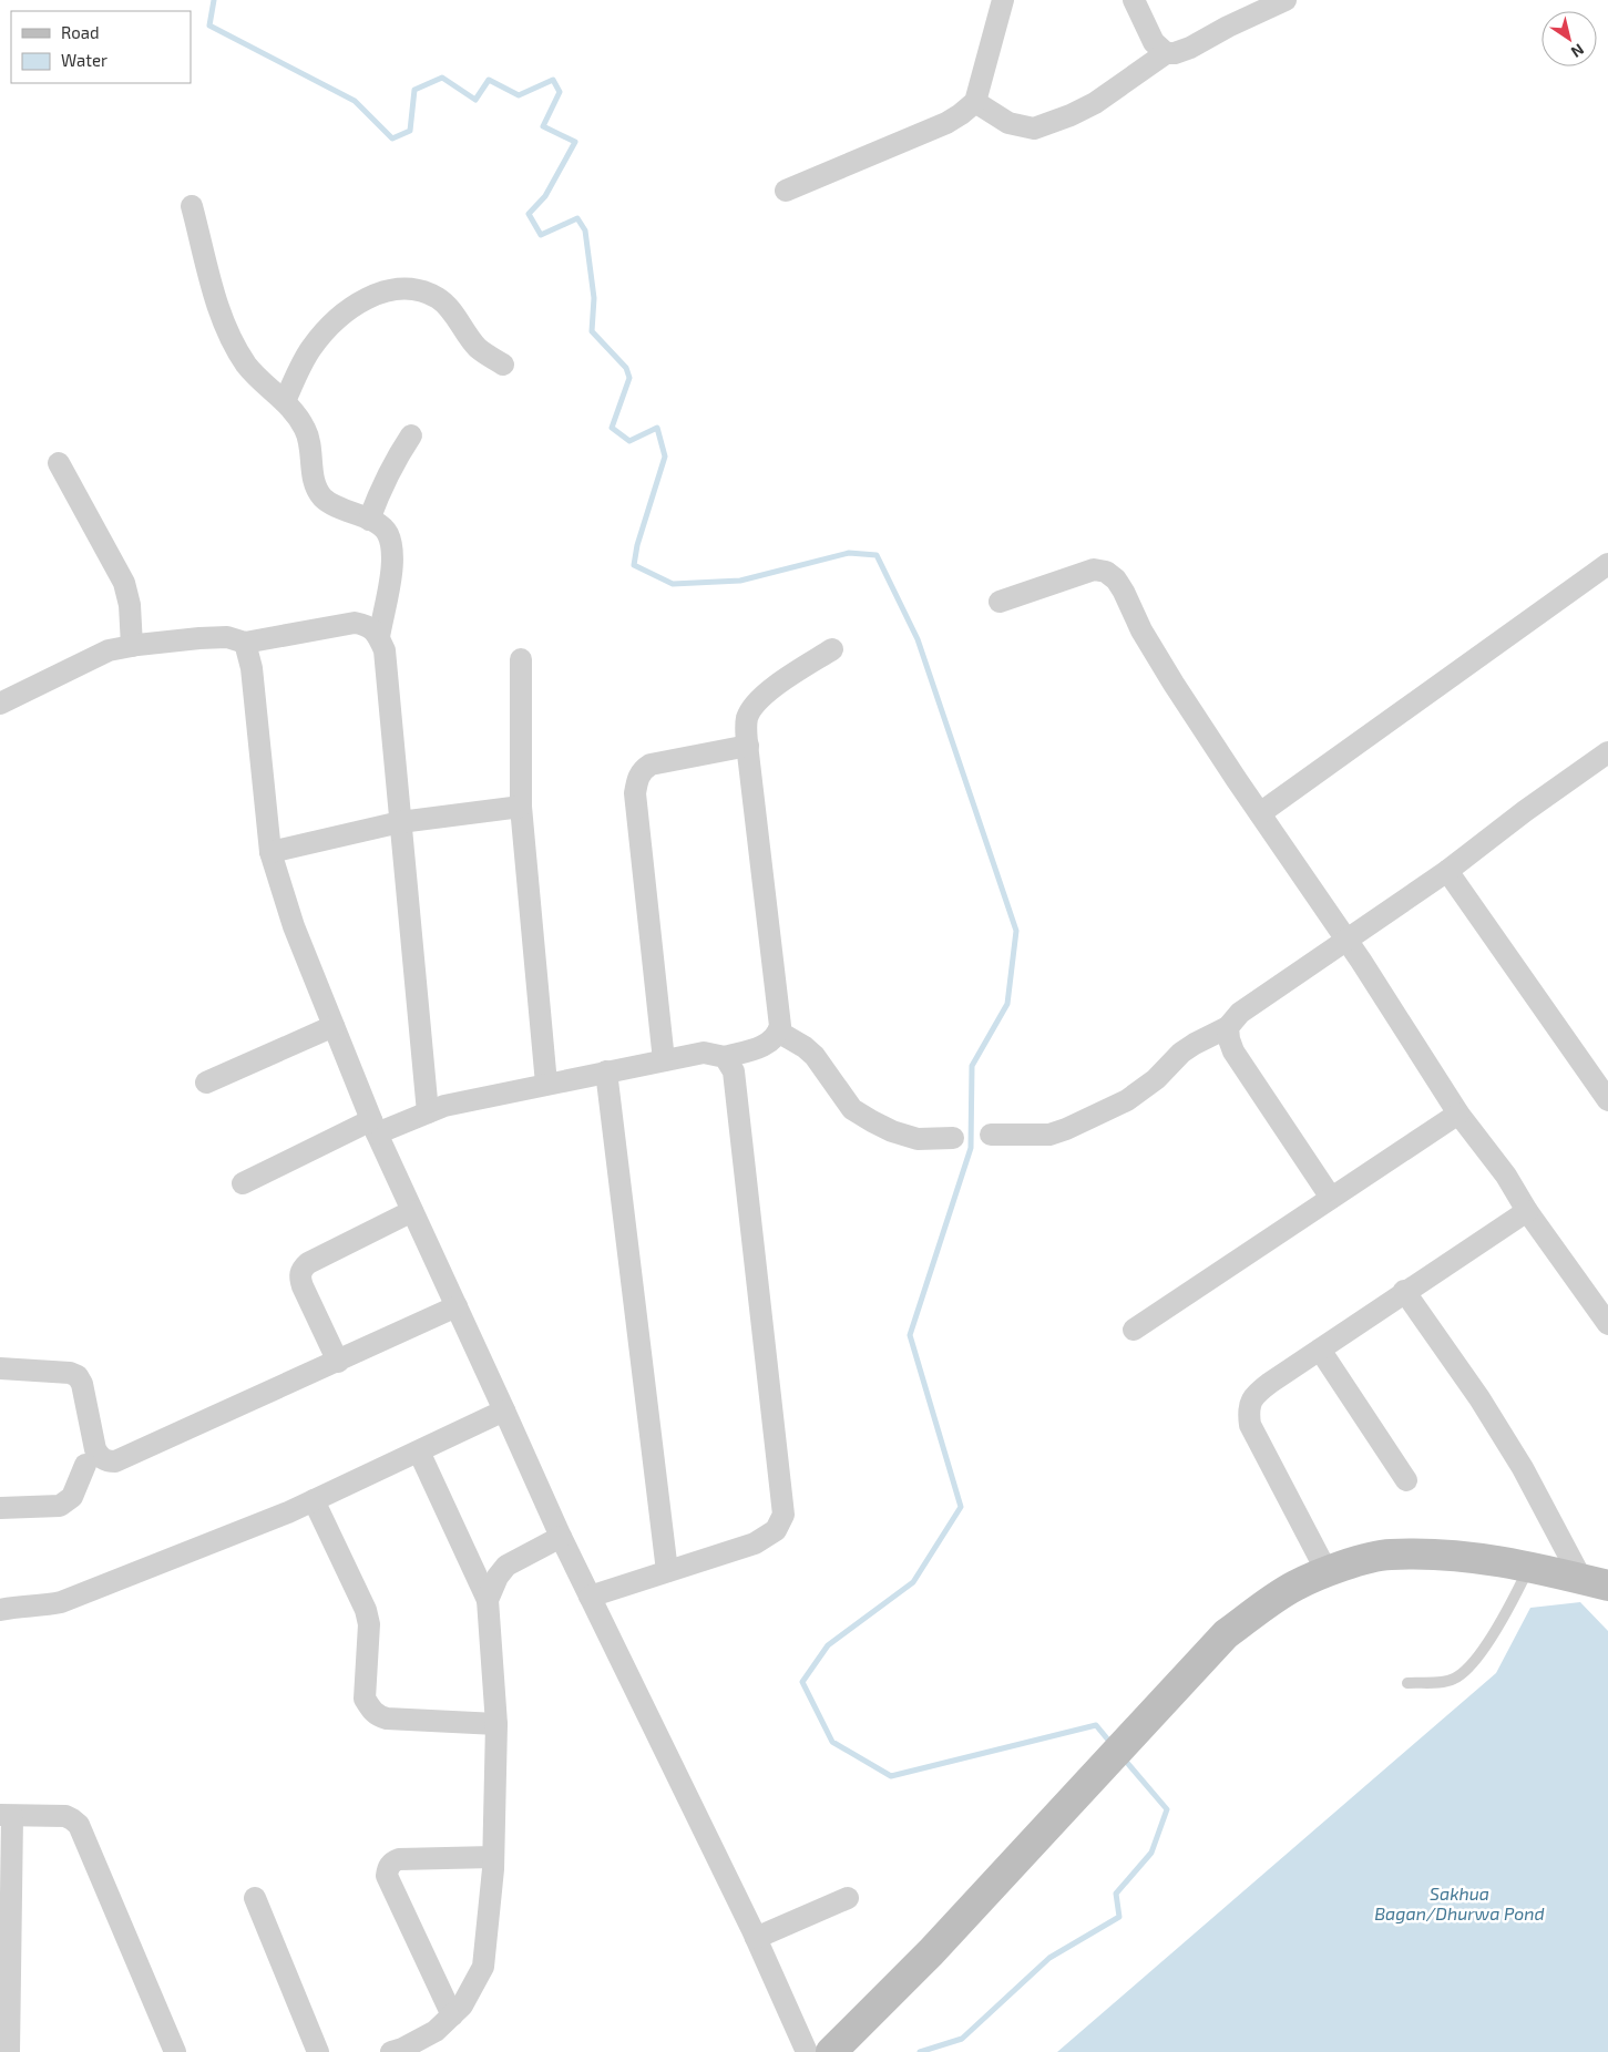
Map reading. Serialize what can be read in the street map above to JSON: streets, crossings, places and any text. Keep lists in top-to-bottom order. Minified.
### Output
{"water":["Sakhua Bagan/Dhurwa Pond"],"legend":["Road","Water"],"north":"bottom right"}
